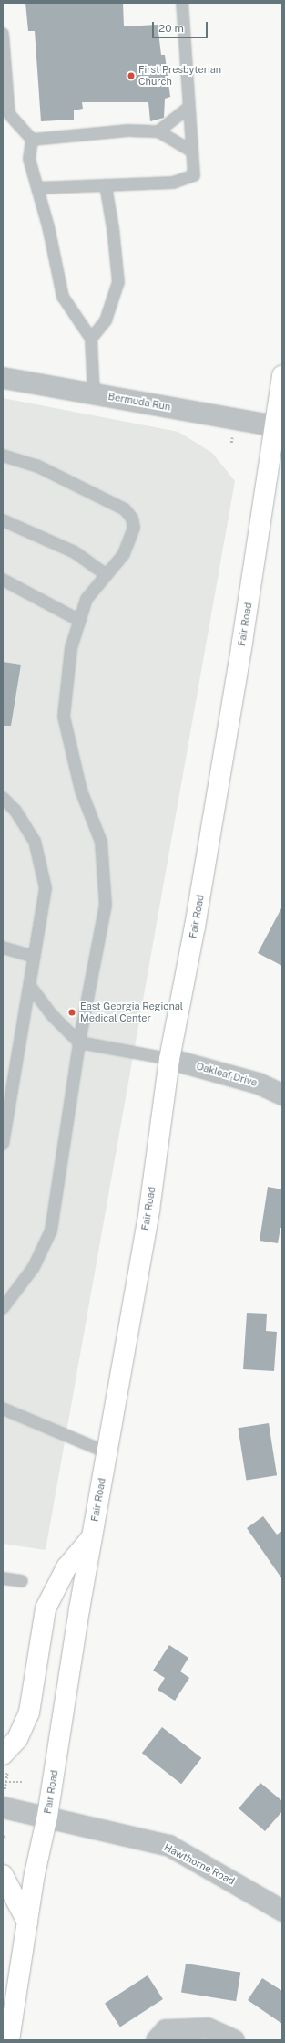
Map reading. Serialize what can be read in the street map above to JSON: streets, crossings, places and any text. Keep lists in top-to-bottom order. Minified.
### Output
{"streets":{"main road":["Fair Road"],"street":["Bermuda Run","Oakleaf Drive","Hawthorne Road"]},"crossings":[["Bermuda Run","Fair Road"],["Fair Road","Oakleaf Drive"],["Fair Road","Hawthorne Road"]],"places":["First Presbyterian Church","East Georgia Regional Medical Center"],"scale_bar":"20 m"}
